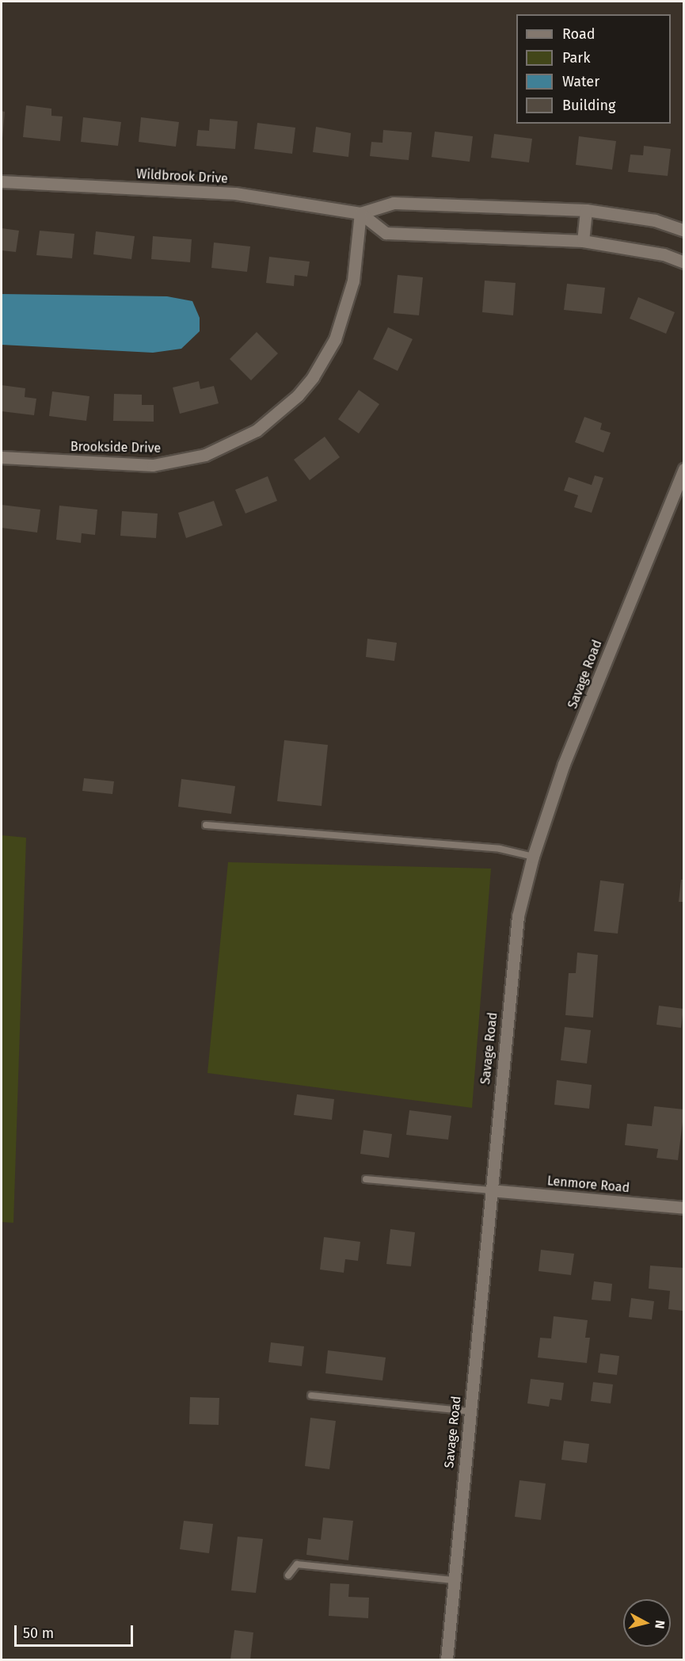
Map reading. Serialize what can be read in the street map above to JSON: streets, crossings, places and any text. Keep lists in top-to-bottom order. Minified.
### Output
{"streets":{"street":["Wildbrook Drive","Brookside Drive","Savage Road","Lenmore Road"]},"crossings":[["Wildbrook Drive","Brookside Drive"],["Savage Road","Lenmore Road"]],"legend":["Road","Park","Water","Building"],"scale_bar":"50 m","north":"right"}
